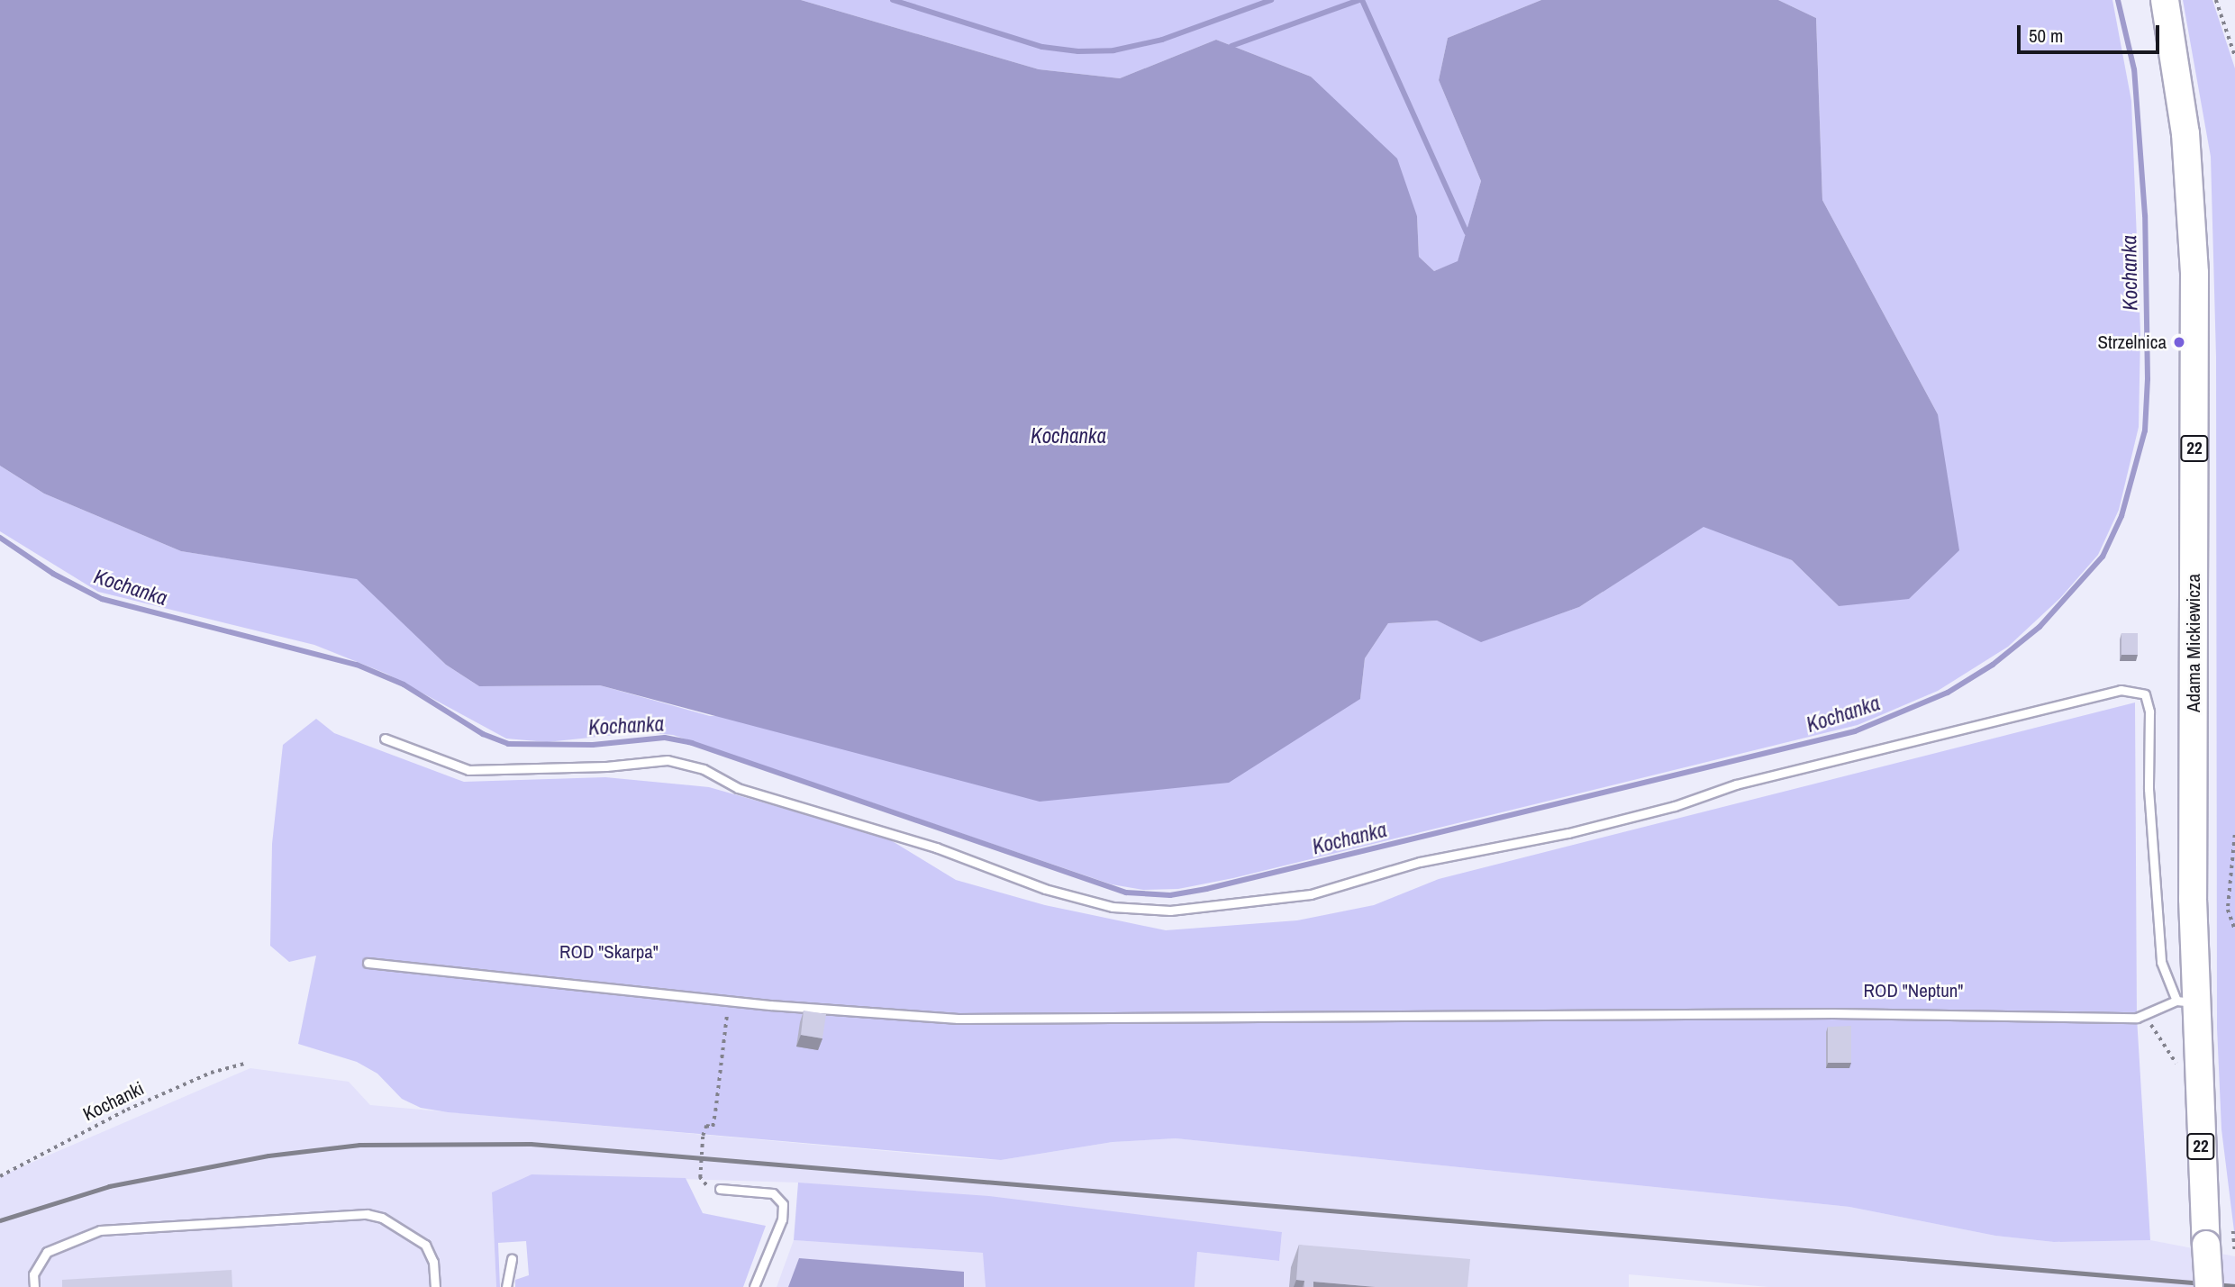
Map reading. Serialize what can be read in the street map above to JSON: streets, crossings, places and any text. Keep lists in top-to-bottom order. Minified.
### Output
{"streets":{"main road":["22","Adama Mickiewicza"],"path":["Kochanki"]},"water":["Kochanka"],"parks":["ROD \"Skarpa\"","ROD \"Neptun\""],"places":["Strzelnica"],"scale_bar":"50 m"}
